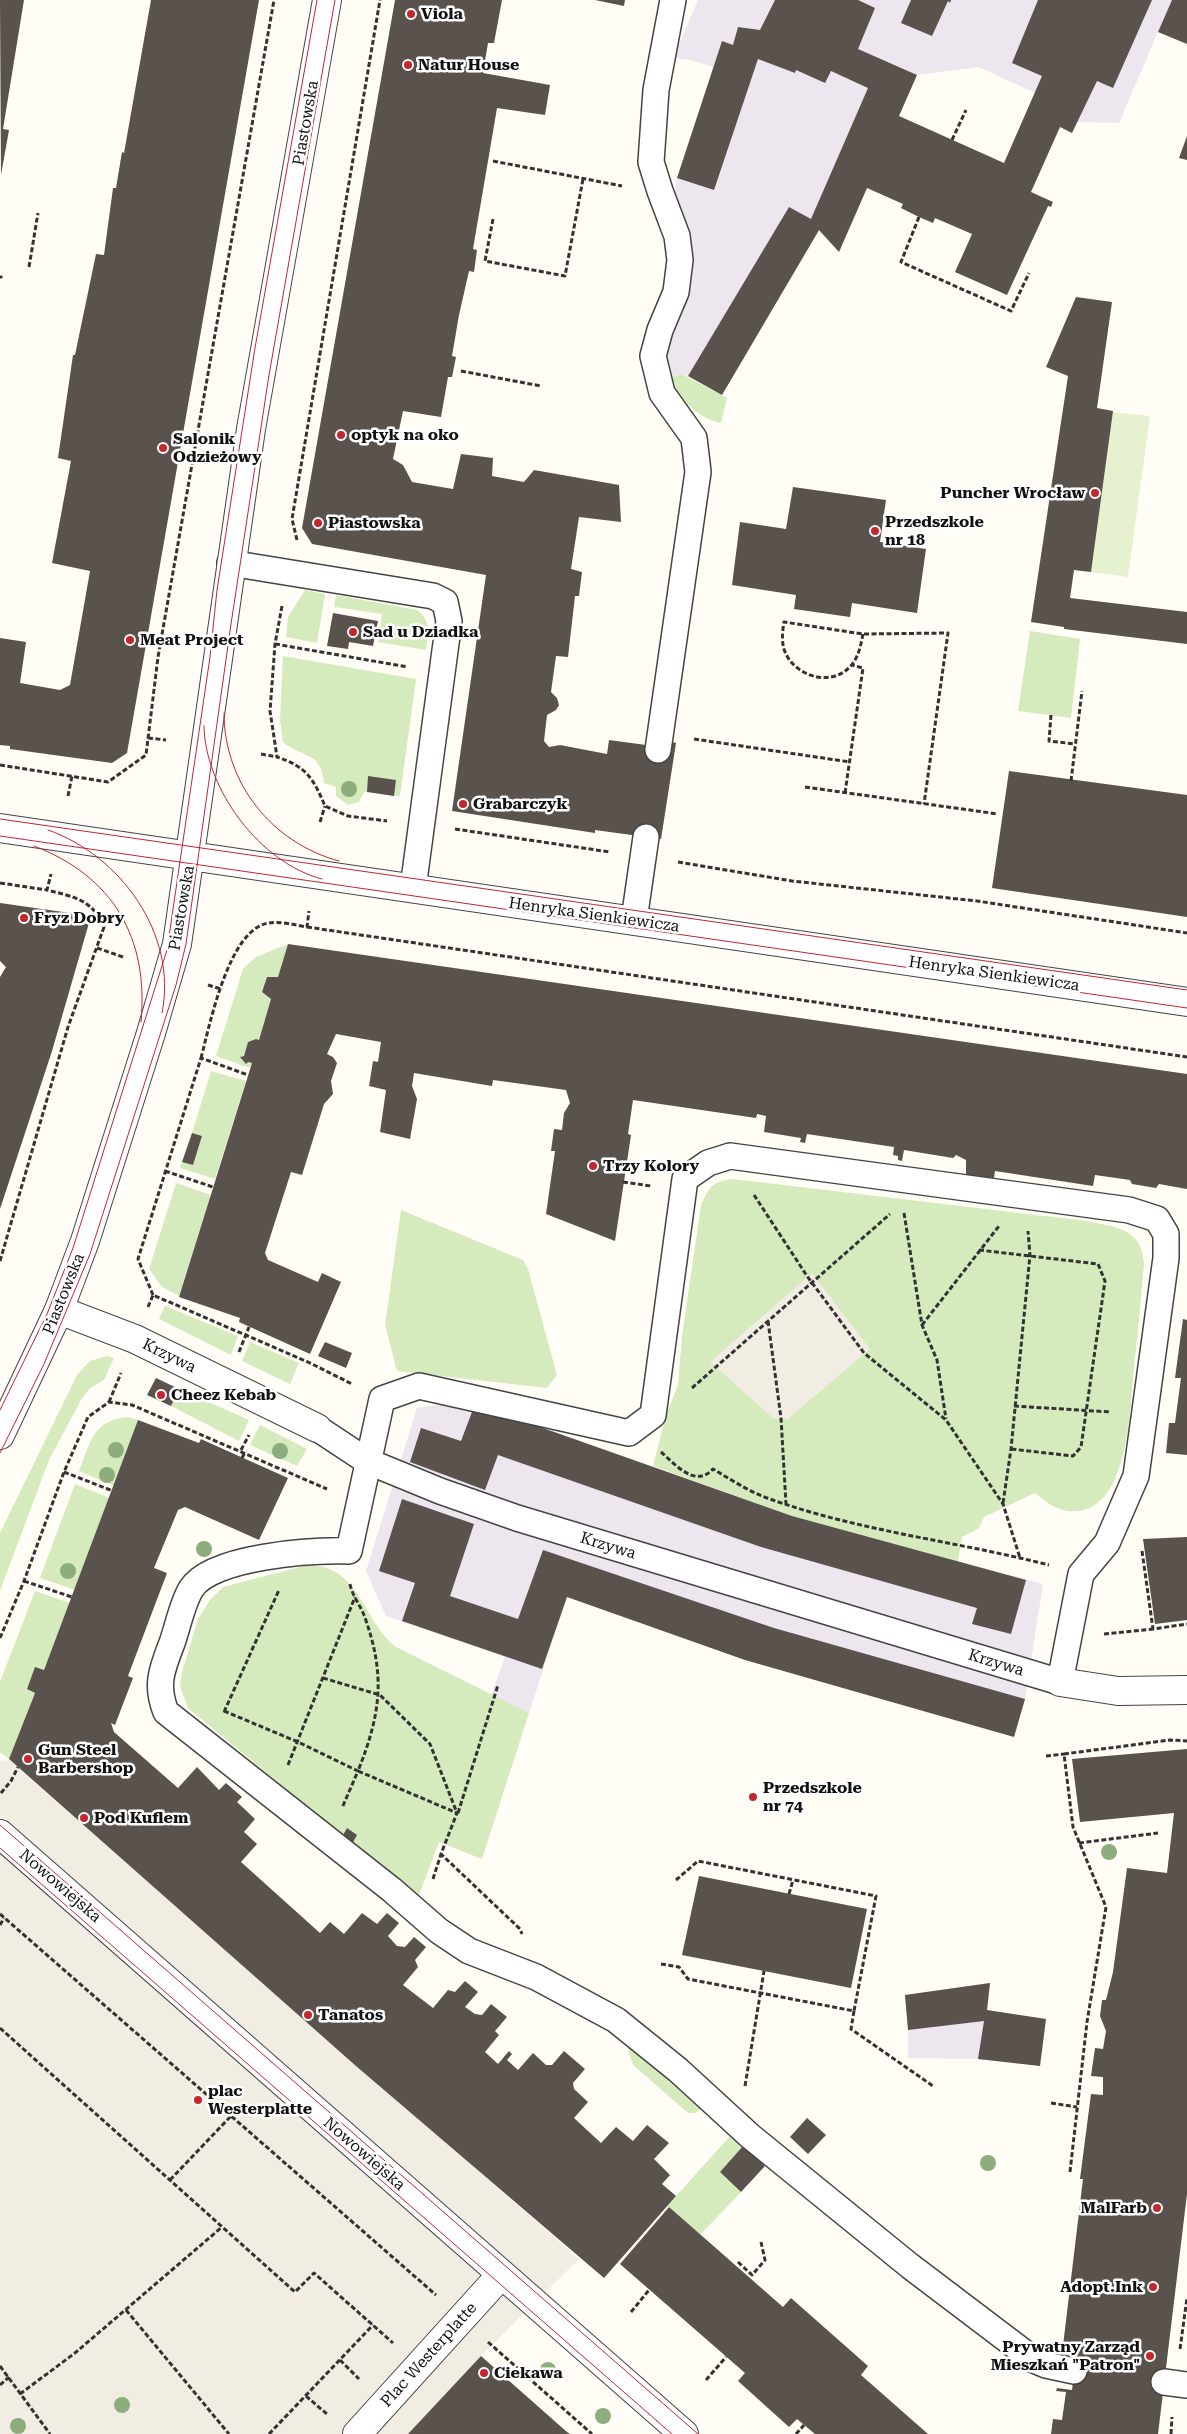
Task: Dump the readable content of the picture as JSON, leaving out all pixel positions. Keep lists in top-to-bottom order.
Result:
{
  "streets": {
    "street": [
      "Piastowska",
      "Henryka Sienkiewicza",
      "Krzywa",
      "Nowowiejska",
      "Plac Westerplatte"
    ]
  },
  "crossings": [
    ["Piastowska", "Henryka Sienkiewicza"],
    ["Piastowska", "Krzywa"],
    ["Nowowiejska", "Plac Westerplatte"]
  ],
  "places": [
    "Viola",
    "Natur House",
    "optyk na oko",
    "Salonik Odzieżowy",
    "Puncher Wrocław",
    "Piastowska",
    "Przedszkole nr 18",
    "Sad u Dziadka",
    "Meat Project",
    "Grabarczyk",
    "Fryz Dobry",
    "Trzy Kolory",
    "Cheez Kebab",
    "Gun Steel Barbershop",
    "Przedszkole nr 74",
    "Pod Kuflem",
    "Tanatos",
    "plac Westerplatte",
    "MalFarb",
    "Adopt.Ink",
    "Prywatny Zarząd Mieszkań \"Patron\"",
    "Ciekawa"
  ]
}
